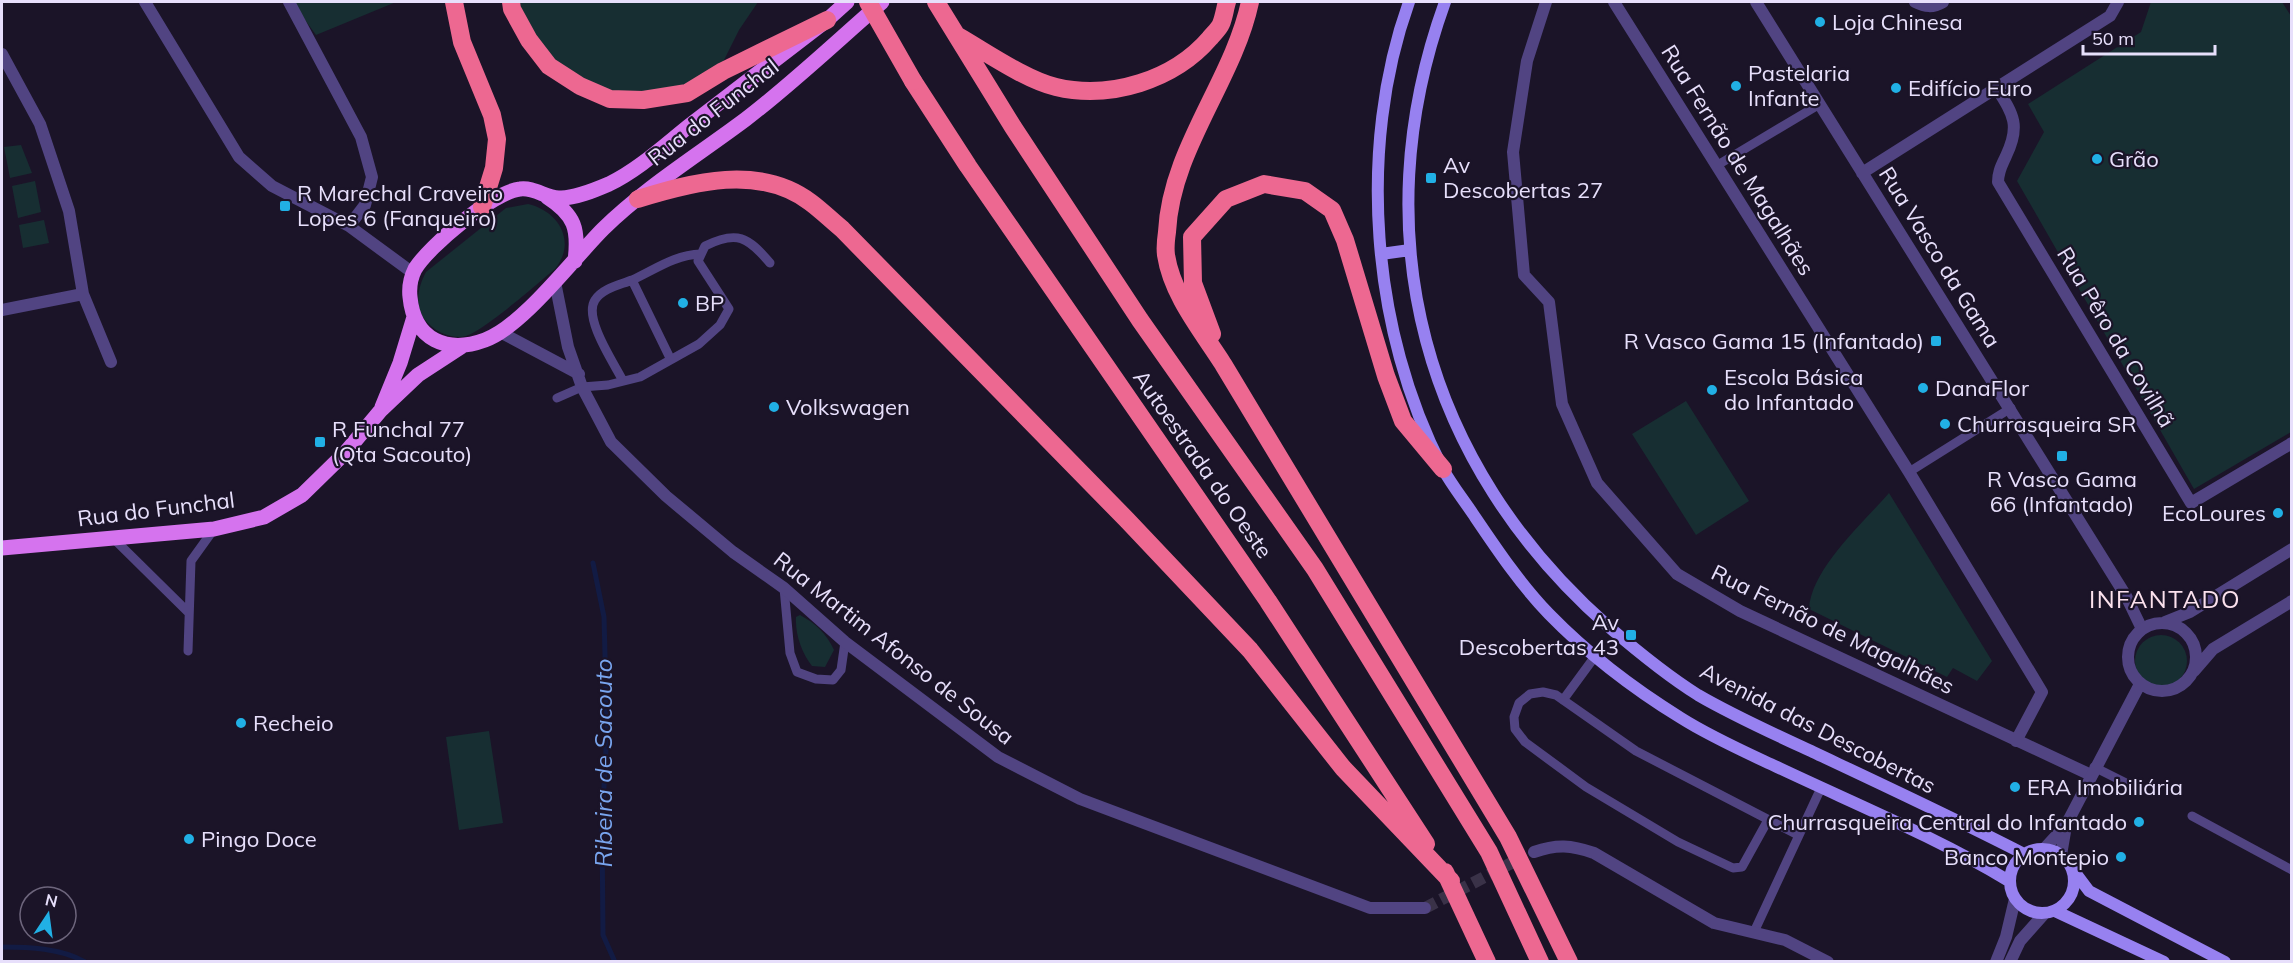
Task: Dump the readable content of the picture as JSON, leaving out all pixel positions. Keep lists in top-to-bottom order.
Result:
{
  "streets": {
    "highway": ["Autoestrada do Oeste"],
    "main road": ["Rua do Funchal", "Avenida das Descobertas"],
    "street": [
      "Rua Fernão de Magalhães",
      "Rua Vasco da Gama",
      "Rua Pêro da Covilhã",
      "Rua Martim Afonso de Sousa"
    ]
  },
  "crossings": [
    ["Rua do Funchal", "Rua Martim Afonso de Sousa"]
  ],
  "districts": ["INFANTADO"],
  "water": ["Ribeira de Sacouto"],
  "places": {
    "other": [
      "Loja Chinesa",
      "Pastelaria Infante",
      "Edifício Euro",
      "Grão",
      "BP",
      "DanaFlor",
      "Escola Básica do Infantado",
      "Volkswagen",
      "Churrasqueira SR",
      "EcoLoures",
      "Recheio",
      "ERA Imobiliária",
      "Churrasqueira Central do Infantado",
      "Pingo Doce",
      "Banco Montepio"
    ],
    "transit": [
      "Av Descobertas 27",
      "R Marechal Craveiro Lopes 6 (Fanqueiro)",
      "R Vasco Gama 15 (Infantado)",
      "R Funchal 77 (Qta Sacouto)",
      "R Vasco Gama 66 (Infantado)",
      "Av Descobertas 43"
    ]
  },
  "scale_bar": "50 m",
  "north": "top"
}
